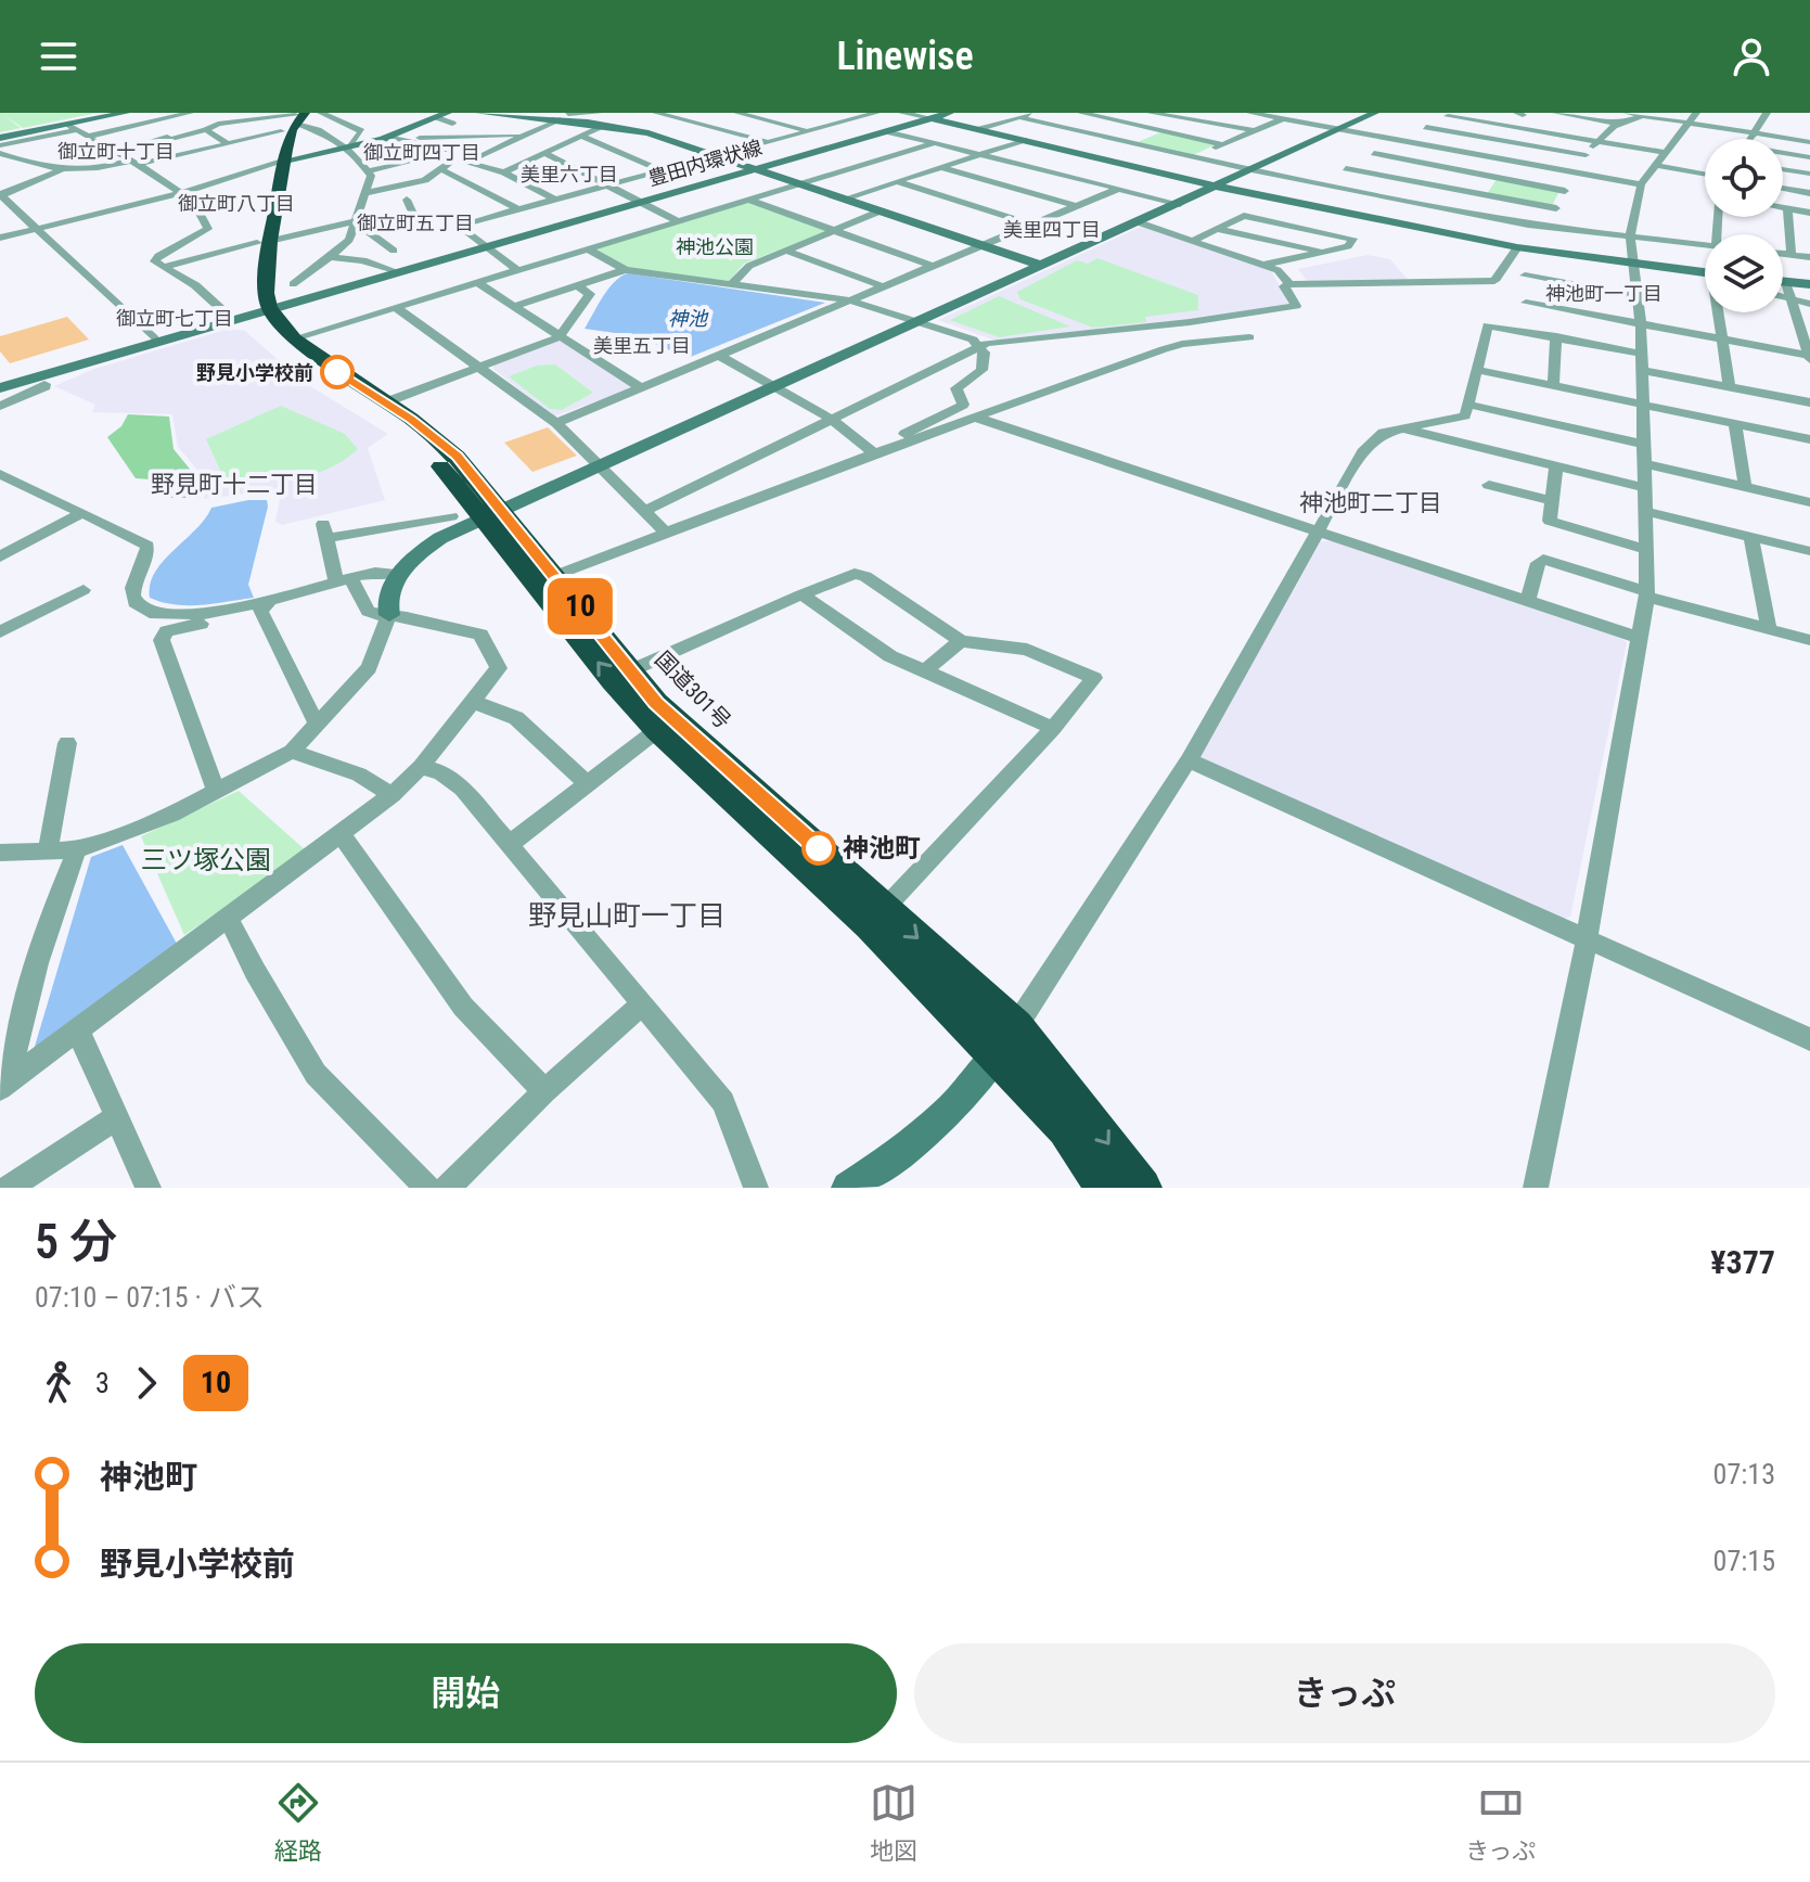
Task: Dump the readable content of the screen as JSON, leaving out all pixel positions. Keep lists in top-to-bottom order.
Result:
{
  "streets": {
    "highway": ["国道301号"],
    "street": ["豊田内環状線"]
  },
  "crossings": [
    ["豊田内環状線", "国道301号"]
  ],
  "districts": [
    "御立町十丁目",
    "御立町四丁目",
    "美里六丁目",
    "御立町八丁目",
    "御立町五丁目",
    "美里四丁目",
    "神池町一丁目",
    "御立町七丁目",
    "美里五丁目",
    "野見町十二丁目",
    "神池町二丁目",
    "野見山町一丁目"
  ],
  "water": ["神池"],
  "parks": ["神池公園", "三ツ塚公園"],
  "places": ["野見小学校前", "神池町"],
  "lines": ["bus line 10"],
  "page": {
    "header": "Linewise",
    "on_map": "10",
    "heading": ["5 分", "07:10 – 07:15 · バス", "¥377"],
    "legs": ["3", "10"],
    "list": [
      {
        "name": "神池町",
        "value": "07:13"
      },
      {
        "name": "野見小学校前",
        "value": "07:15"
      }
    ],
    "buttons": ["開始", "きっぷ"],
    "tabs": ["経路", "地図", "きっぷ"]
  }
}
